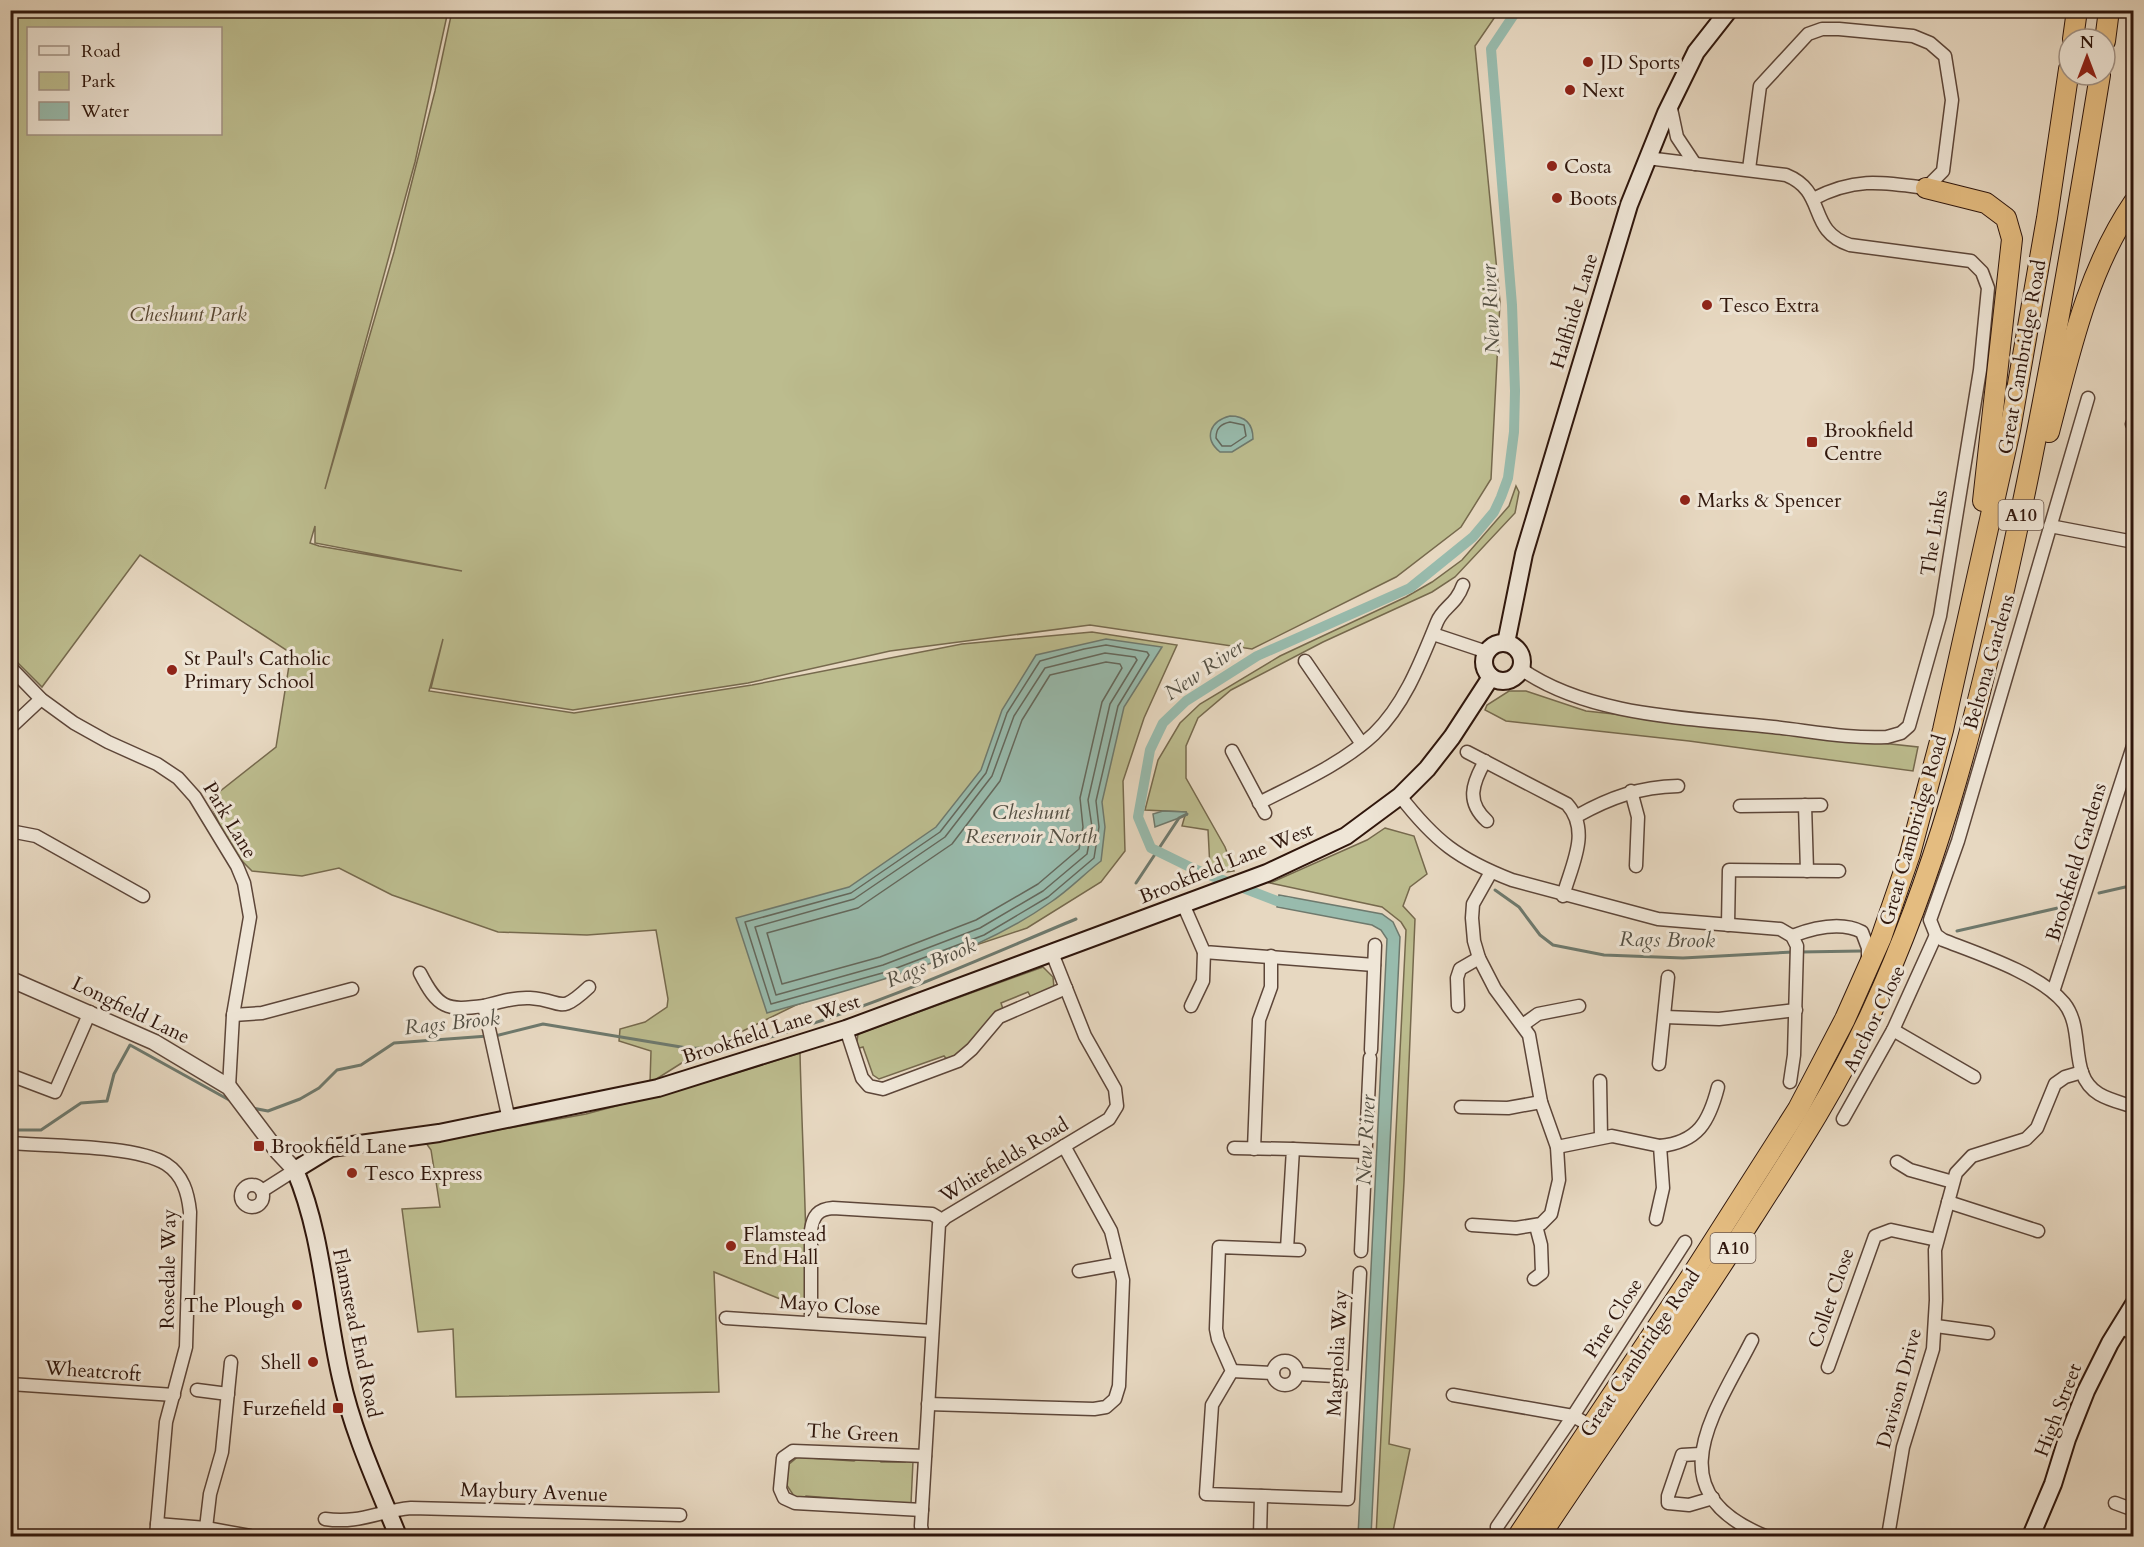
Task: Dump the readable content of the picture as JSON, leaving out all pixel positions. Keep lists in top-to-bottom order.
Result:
{
  "streets": {
    "highway": ["Great Cambridge Road", "A10"],
    "main road": [
      "Halfhide Lane",
      "Brookfield Lane West",
      "Flamstead End Road",
      "High Street"
    ],
    "street": [
      "The Links",
      "Beltona Gardens",
      "Park Lane",
      "Brookfield Gardens",
      "Longfield Lane",
      "Anchor Close",
      "Whitefields Road",
      "Rosedale Way",
      "Collet Close",
      "Mayo Close",
      "Pine Close",
      "Magnolia Way",
      "Wheatcroft",
      "Davison Drive",
      "The Green",
      "Maybury Avenue"
    ]
  },
  "crossings": [
    ["Halfhide Lane", "The Links"],
    ["Halfhide Lane", "Brookfield Lane West"],
    ["The Links", "Brookfield Lane West"],
    ["Beltona Gardens", "Anchor Close"],
    ["Park Lane", "Longfield Lane"],
    ["Brookfield Lane West", "Whitefields Road"],
    ["Brookfield Lane West", "Flamstead End Road"],
    ["Whitefields Road", "Mayo Close"],
    ["Whitefields Road", "The Green"],
    ["Rosedale Way", "Wheatcroft"],
    ["Collet Close", "Davison Drive"],
    ["Flamstead End Road", "Maybury Avenue"]
  ],
  "water": ["New River", "Cheshunt Reservoir North", "Rags Brook"],
  "parks": ["Cheshunt Park"],
  "places": {
    "other": [
      "JD Sports",
      "Next",
      "Costa",
      "Boots",
      "Tesco Extra",
      "Marks & Spencer",
      "St Paul's Catholic Primary School",
      "Tesco Express",
      "Flamstead End Hall",
      "The Plough",
      "Shell"
    ],
    "transit": ["Brookfield Centre", "Brookfield Lane", "Furzefield"]
  },
  "legend": ["Road", "Park", "Water"],
  "north": "top"
}
